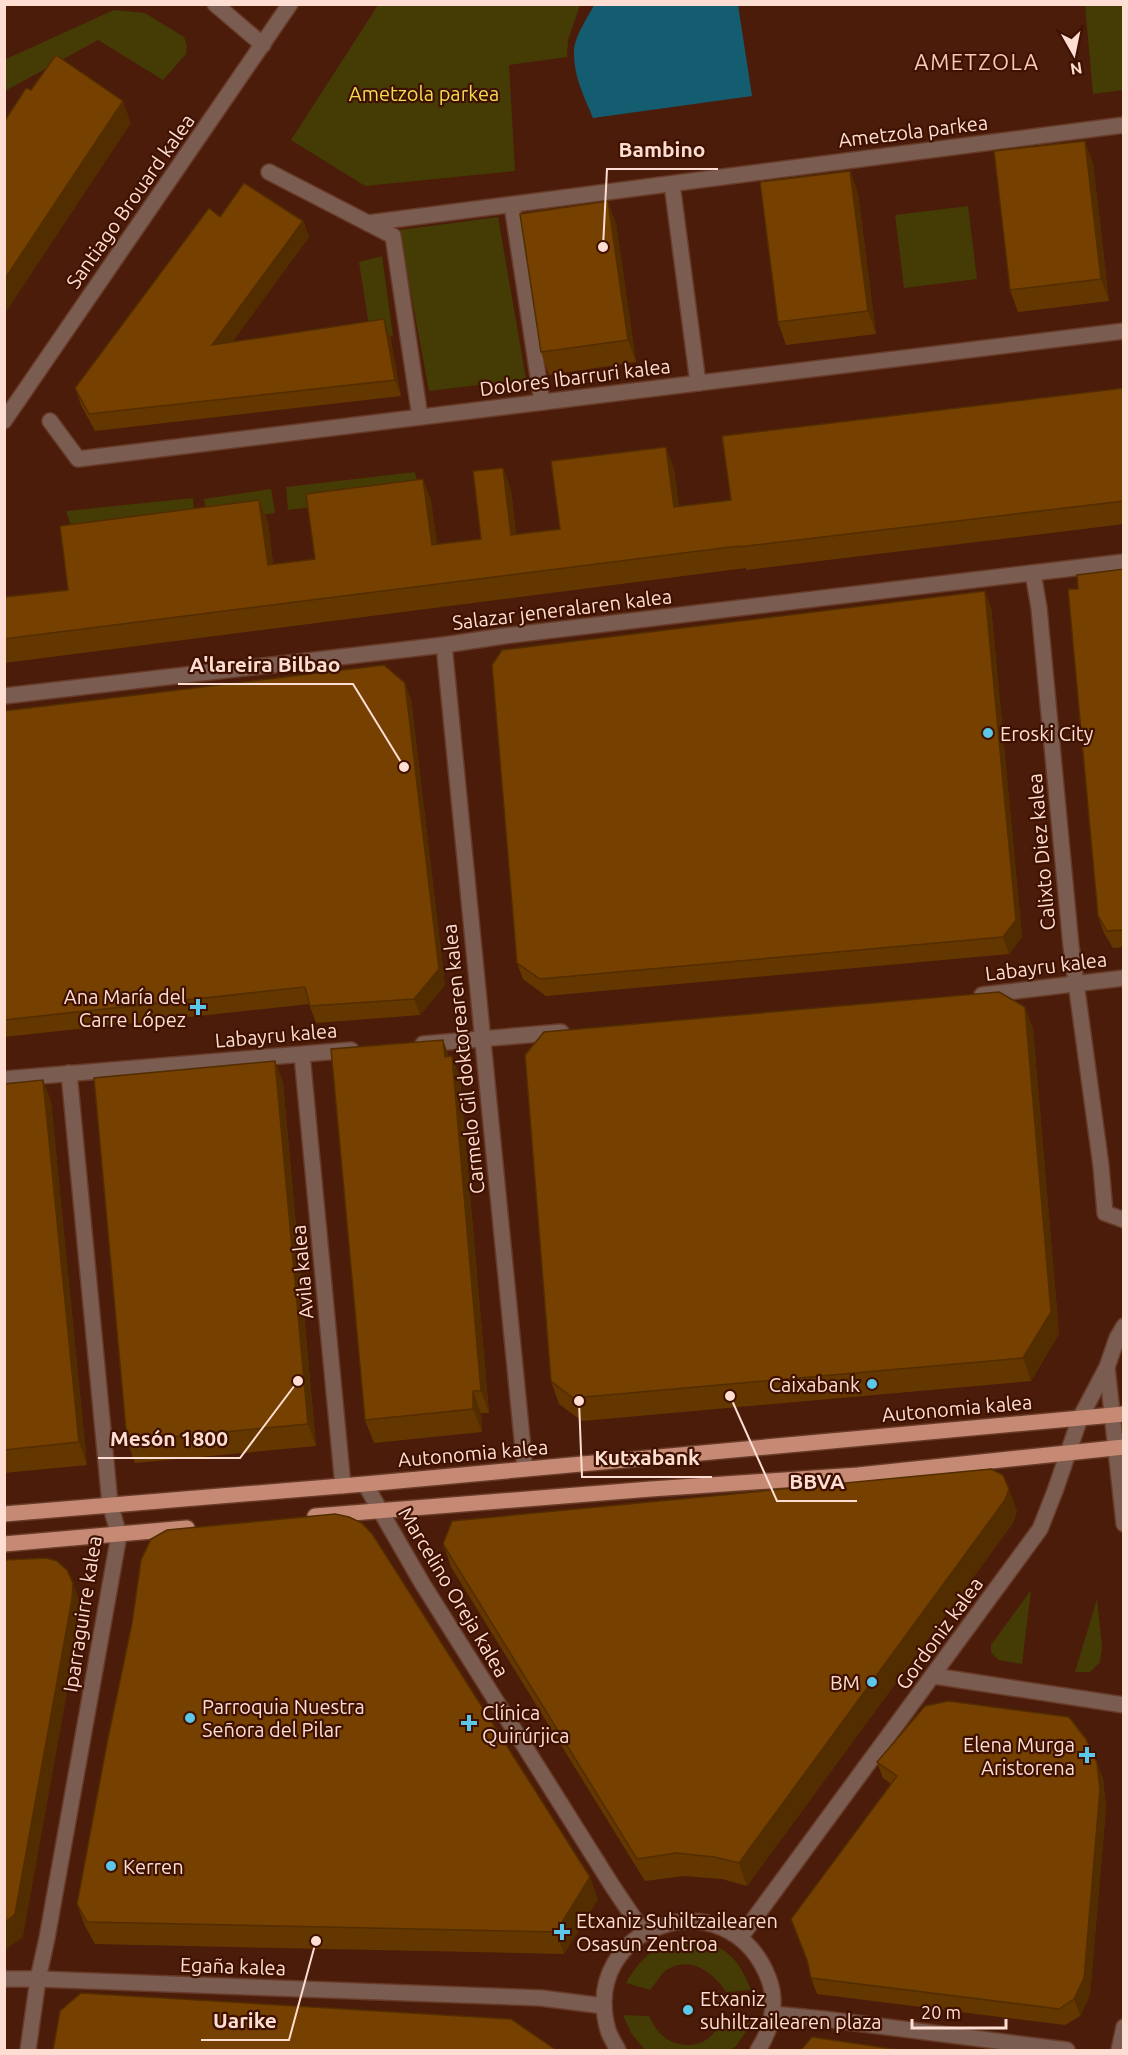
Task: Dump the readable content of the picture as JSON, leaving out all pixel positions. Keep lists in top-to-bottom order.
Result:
{
  "streets": {
    "main road": ["Autonomia kalea"],
    "street": [
      "Ametzola parkea",
      "Santiago Brouard kalea",
      "Dolores Ibarruri kalea",
      "Salazar jeneralaren kalea",
      "Calixto Diez kalea",
      "Labayru kalea",
      "Carmelo Gil doktorearen kalea",
      "Avila kalea",
      "Marcelino Oreja kalea",
      "Iparraguirre kalea",
      "Gordoniz kalea",
      "Egaña kalea"
    ]
  },
  "crossings": [
    ["Salazar jeneralaren kalea", "Calixto Diez kalea"],
    ["Salazar jeneralaren kalea", "Carmelo Gil doktorearen kalea"],
    ["Calixto Diez kalea", "Labayru kalea"],
    ["Labayru kalea", "Avila kalea"],
    ["Labayru kalea", "Iparraguirre kalea"],
    ["Carmelo Gil doktorearen kalea", "Autonomia kalea"],
    ["Avila kalea", "Autonomia kalea"],
    ["Autonomia kalea", "Marcelino Oreja kalea"],
    ["Autonomia kalea", "Iparraguirre kalea"],
    ["Autonomia kalea", "Gordoniz kalea"],
    ["Iparraguirre kalea", "Egaña kalea"]
  ],
  "districts": ["AMETZOLA"],
  "parks": ["Ametzola parkea"],
  "places": {
    "other": [
      "Bambino",
      "Eroski City",
      "A'lareira Bilbao",
      "Mesón 1800",
      "Caixabank",
      "BBVA",
      "Kutxabank",
      "BM",
      "Parroquia Nuestra Señora del Pilar",
      "Kerren",
      "Uarike",
      "Etxaniz suhiltzailearen plaza"
    ],
    "health": [
      "Ana María del Carre López",
      "Clínica Quirúrjica",
      "Elena Murga Aristorena",
      "Etxaniz Suhiltzailearen Osasun Zentroa"
    ]
  },
  "scale_bar": "20 m",
  "north": "bottom"
}
